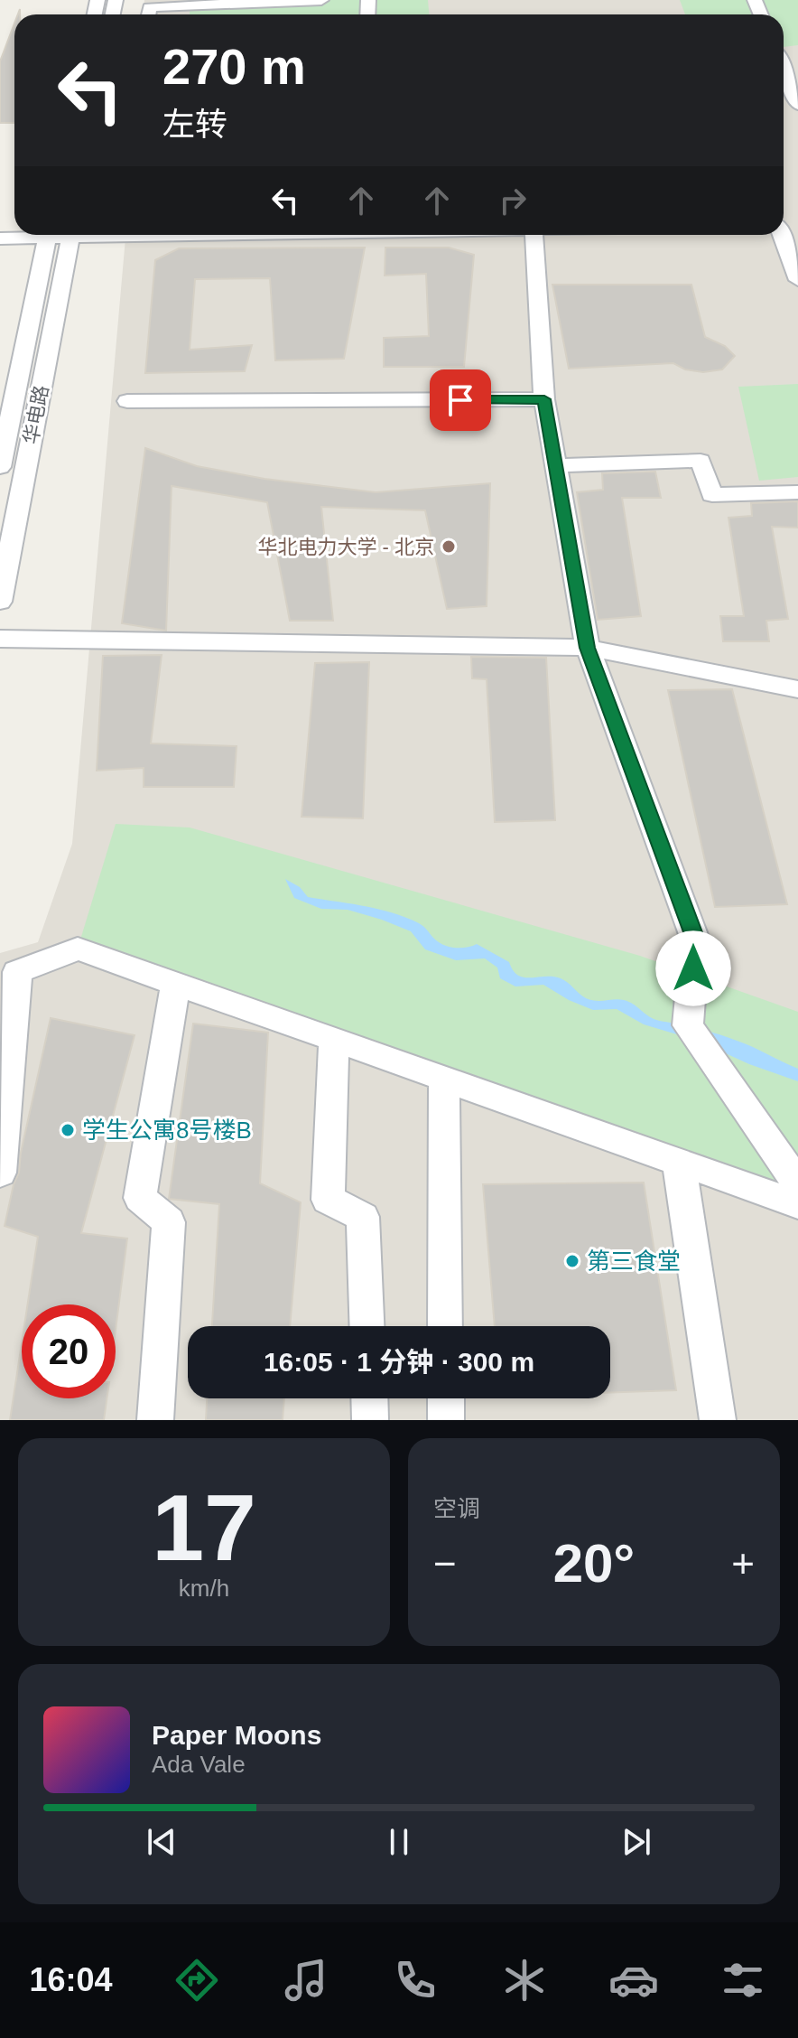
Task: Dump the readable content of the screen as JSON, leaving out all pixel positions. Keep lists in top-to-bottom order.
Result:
{
  "streets": {
    "street": ["华电路"]
  },
  "places": ["华北电力大学 - 北京", "学生公寓8号楼B", "第三食堂"],
  "page": {
    "turn": ["270 m", "左转"],
    "limit": "20",
    "trip": "16:05 · 1 分钟 · 300 m",
    "tile": [
      ["17", "km/h"],
      "空调"
    ],
    "heat": ["−", "20°", "+"],
    "song": ["Paper Moons", "Ada Vale"],
    "tabs": "16:04"
  }
}
